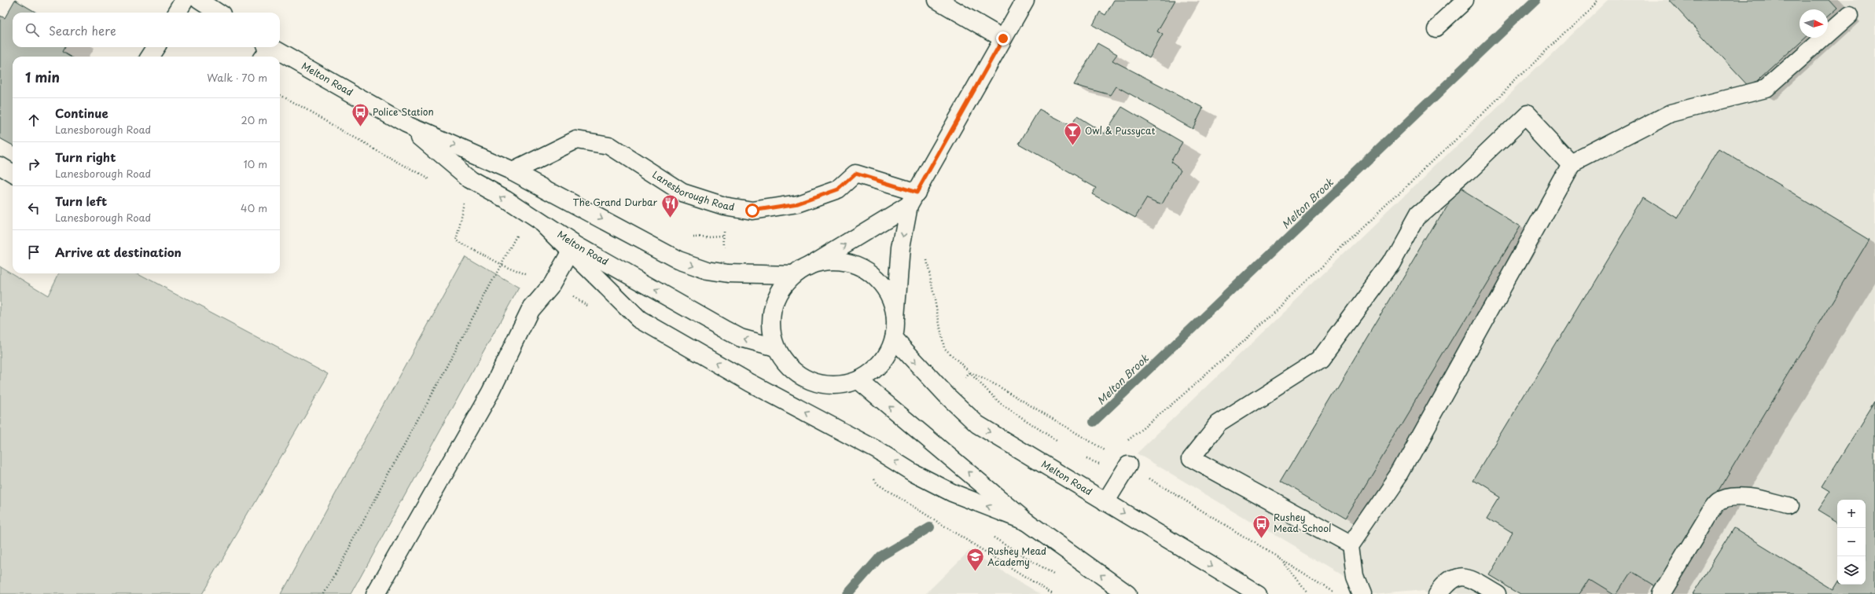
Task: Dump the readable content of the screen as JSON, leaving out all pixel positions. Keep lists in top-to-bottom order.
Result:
{
  "streets": {
    "main road": ["Melton Road", "Lanesborough Road"]
  },
  "crossings": [
    ["Melton Road", "Lanesborough Road"]
  ],
  "water": ["Melton Brook"],
  "places": {
    "bus stop": ["Police Station", "Rushey Mead School"],
    "bar": ["Owl & Pussycat"],
    "restaurant": ["The Grand Durbar"],
    "school or university": ["Rushey Mead Academy"]
  },
  "north": "right",
  "page": {
    "search": "Search here",
    "heading": ["1 min", "Walk · 70 m"],
    "list": [
      ["Continue", "Lanesborough Road", "20 m"],
      ["Turn right", "Lanesborough Road", "10 m"],
      ["Turn left", "Lanesborough Road", "40 m"],
      "Arrive at destination"
    ],
    "map_buttons": ["+", "−"]
  }
}
